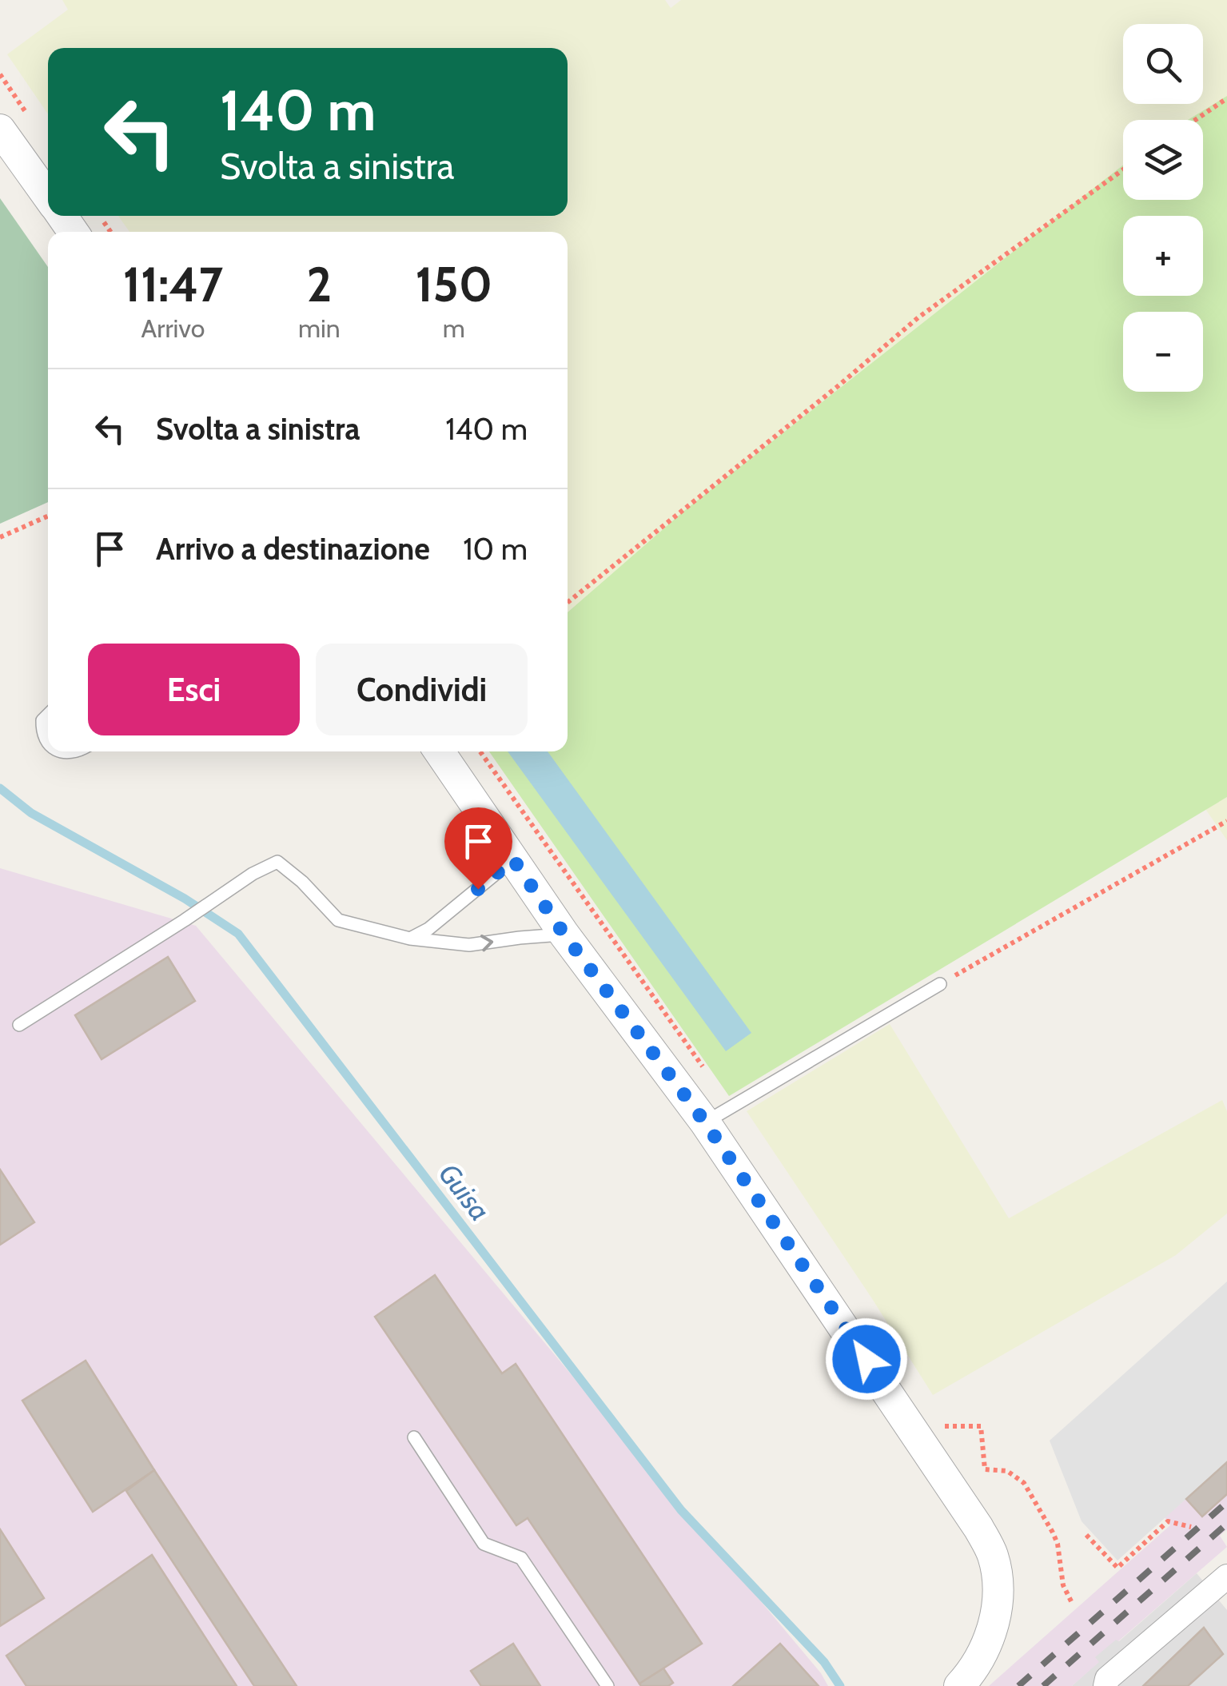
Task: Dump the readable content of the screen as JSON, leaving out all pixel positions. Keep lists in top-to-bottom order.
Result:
{
  "water": ["Guisa"],
  "page": {
    "map_buttons": ["+", "−"],
    "turn": ["140 m", "Svolta a sinistra"],
    "eta": [
      "11:47",
      "Arrivo",
      "2",
      "min",
      "150",
      "m"
    ],
    "list": [
      {
        "name": "Svolta a sinistra",
        "value": "140 m"
      },
      {
        "name": "Arrivo a destinazione",
        "value": "10 m"
      }
    ],
    "buttons": ["Esci", "Condividi"]
  }
}
